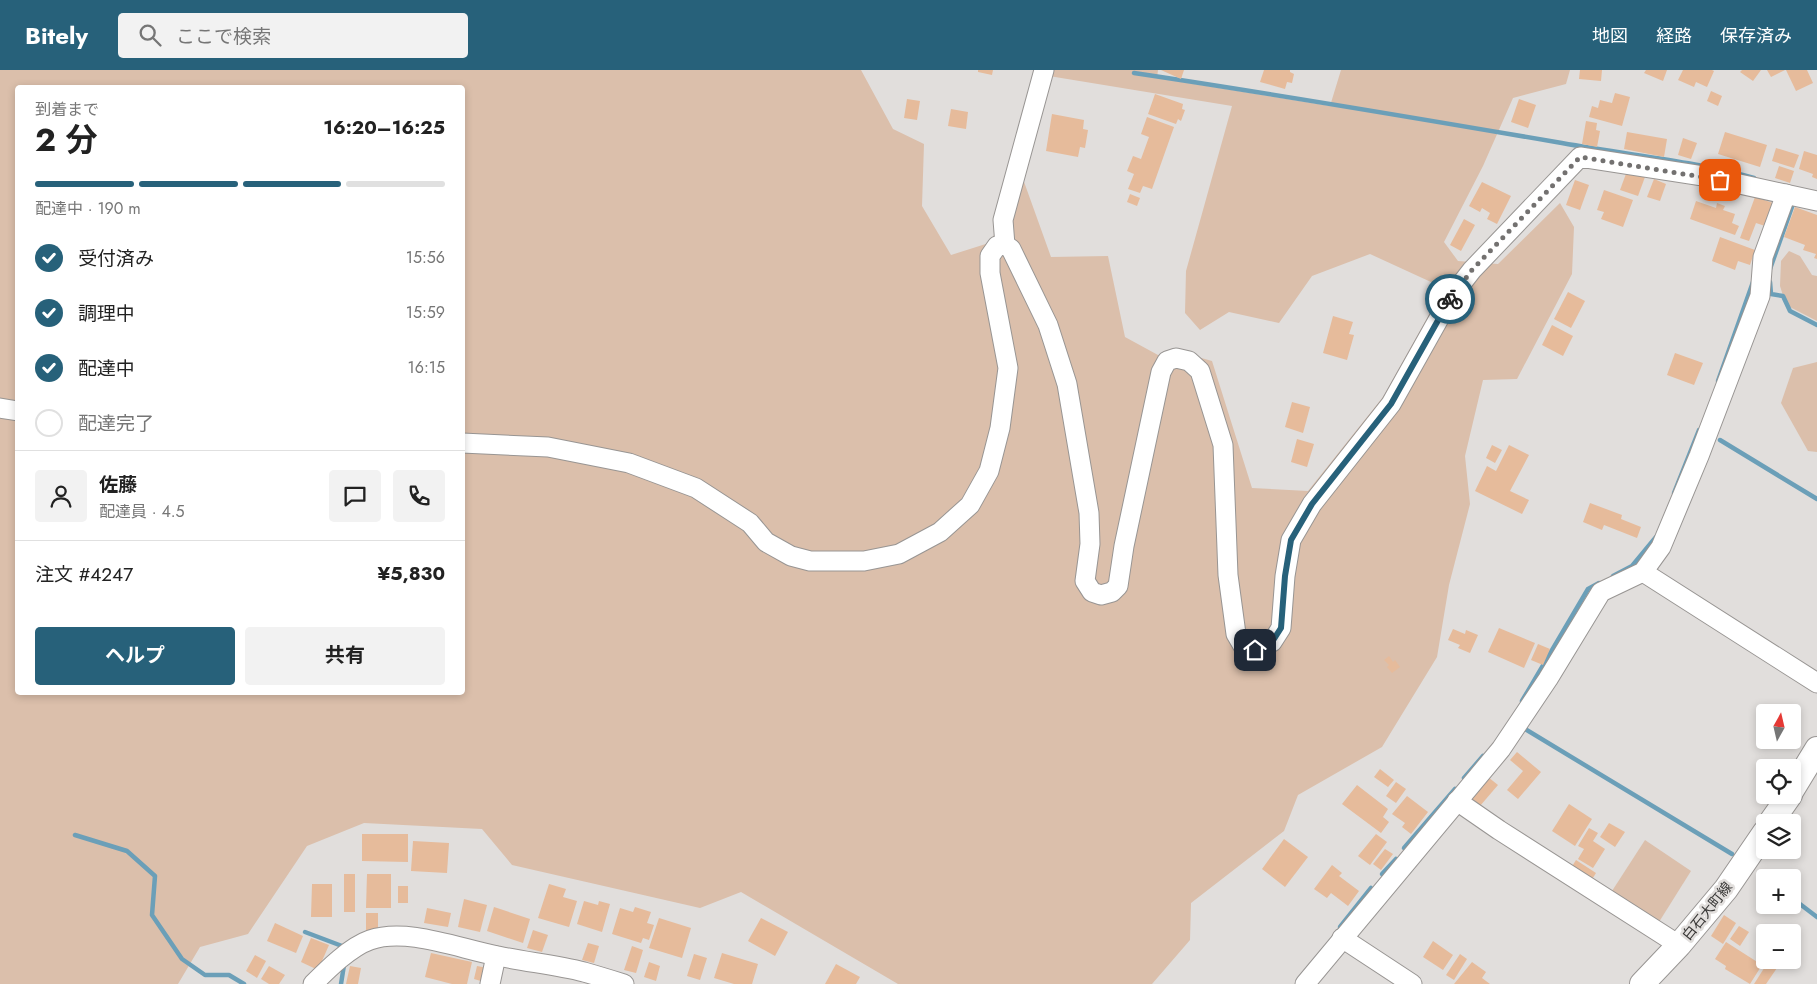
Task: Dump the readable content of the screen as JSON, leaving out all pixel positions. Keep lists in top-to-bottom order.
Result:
{
  "streets": {
    "main road": ["白石大町線"]
  },
  "north": "top",
  "page": {
    "header": "Bitely",
    "search": "ここで検索",
    "nav": ["地図", "経路", "保存済み"],
    "heading": ["2 分", "到着まで", "16:20–16:25"],
    "panel": [
      "佐藤",
      "配達員 · 4.5",
      "注文 #4247",
      "¥5,830"
    ],
    "bar": "配達中 · 190 m",
    "list": [
      ["受付済み", "15:56"],
      ["調理中", "15:59"],
      ["配達中", "16:15"],
      "配達完了"
    ],
    "buttons": ["ヘルプ", "共有"],
    "map_buttons": ["+", "−"]
  }
}
